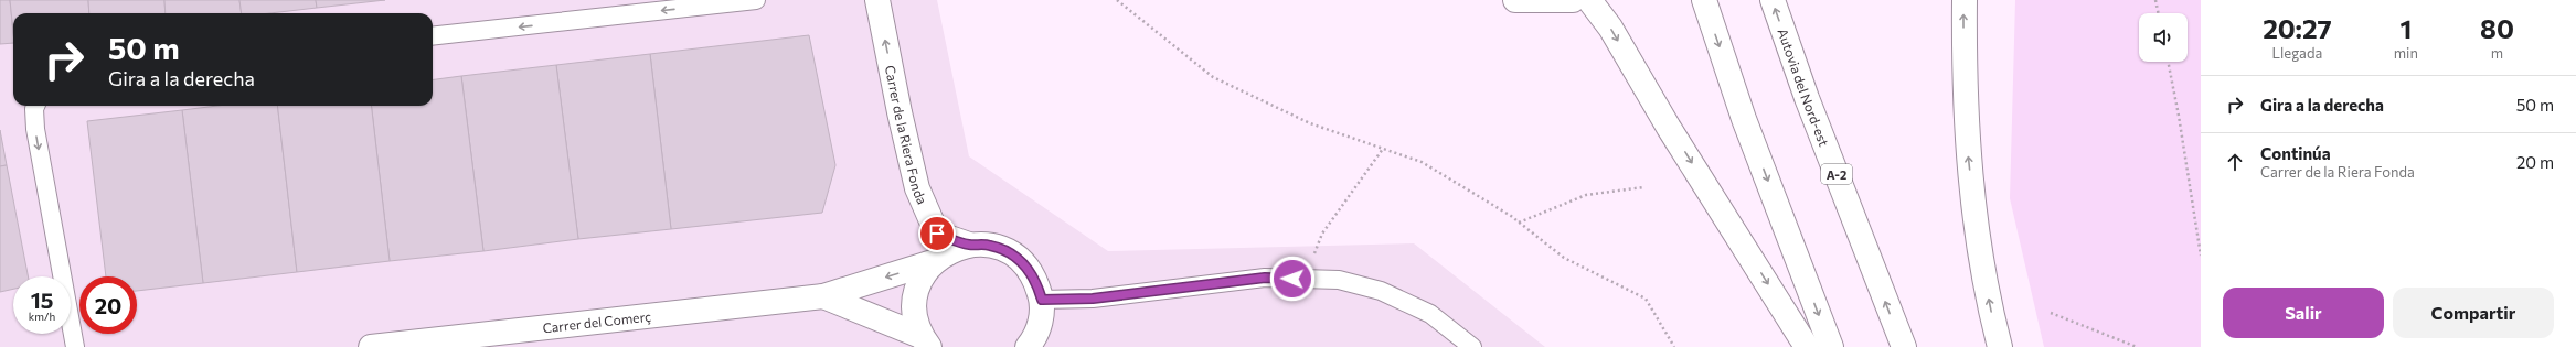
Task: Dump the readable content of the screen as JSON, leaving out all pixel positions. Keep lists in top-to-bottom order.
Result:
{
  "streets": {
    "main road": [
      "Autovia del Nord-est",
      "Carrer de la Riera Fonda",
      "A-2",
      "Carrer del Comerç"
    ]
  },
  "one_way": ["Carrer de la Riera Fonda"],
  "page": {
    "eta": [
      "20:27",
      "Llegada",
      "1",
      "min",
      "80",
      "m"
    ],
    "turn": ["50 m", "Gira a la derecha"],
    "list": [
      {
        "name": "Gira a la derecha",
        "value": "50 m"
      },
      {
        "name": "Continúa",
        "note": "Carrer de la Riera Fonda",
        "value": "20 m"
      }
    ],
    "speed": "15 km/h",
    "limit": "20",
    "buttons": ["Salir", "Compartir"]
  }
}
